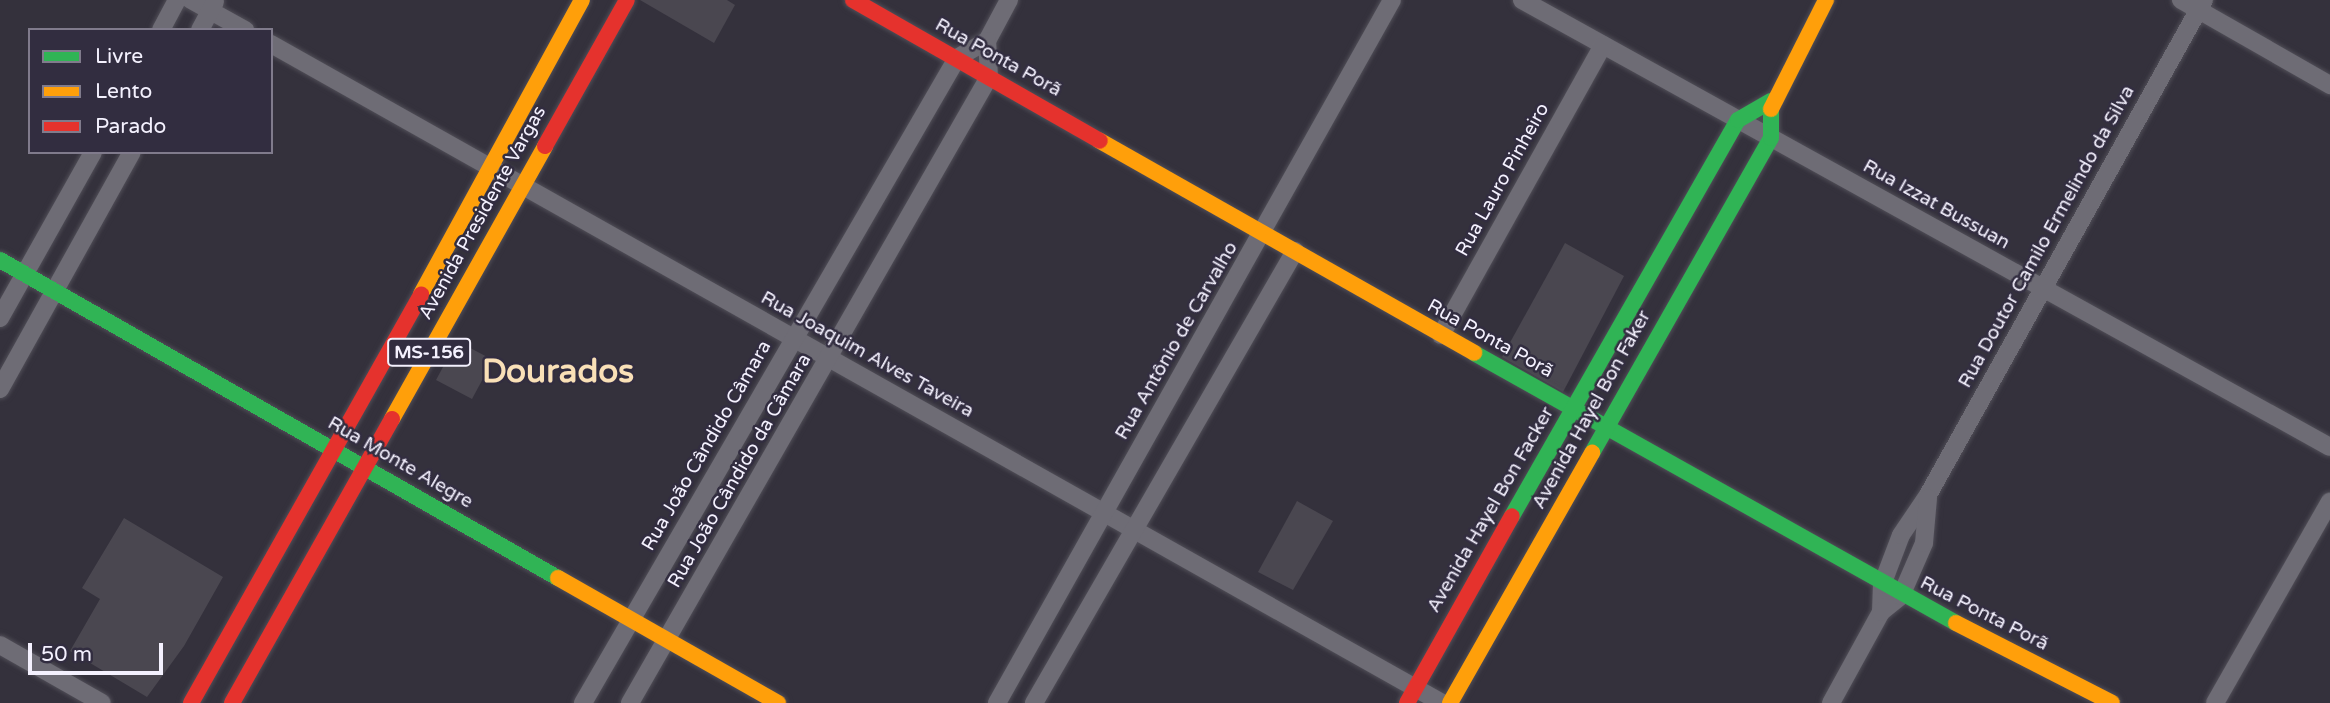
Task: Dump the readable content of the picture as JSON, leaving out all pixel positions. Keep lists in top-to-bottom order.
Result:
{
  "streets": {
    "street": [
      "Rua Ponta Porã",
      "Rua Lauro Pinheiro",
      "Rua Izzat Bussuan",
      "Avenida Presidente Vargas",
      "Rua Doutor Camilo Ermelindo da Silva",
      "Rua Antônio de Carvalho",
      "MS-156",
      "Rua Joaquim Alves Taveira",
      "Avenida Hayel Bon Faker",
      "Rua João Cândido Câmara",
      "Rua Monte Alegre",
      "Rua João Cândido da Câmara",
      "Avenida Hayel Bon Facker"
    ]
  },
  "crossings": [
    ["Rua Ponta Porã", "Rua Lauro Pinheiro"],
    ["Rua Ponta Porã", "Rua Doutor Camilo Ermelindo da Silva"],
    ["Rua Ponta Porã", "Rua Antônio de Carvalho"],
    ["Rua Ponta Porã", "Avenida Hayel Bon Faker"],
    ["Rua Ponta Porã", "Rua João Cândido Câmara"],
    ["Rua Ponta Porã", "Rua João Cândido da Câmara"],
    ["Rua Ponta Porã", "Avenida Hayel Bon Facker"],
    ["Rua Lauro Pinheiro", "Rua Izzat Bussuan"],
    ["Rua Izzat Bussuan", "Rua Doutor Camilo Ermelindo da Silva"],
    ["Rua Izzat Bussuan", "Avenida Hayel Bon Faker"],
    ["Rua Izzat Bussuan", "Avenida Hayel Bon Facker"],
    ["Avenida Presidente Vargas", "Rua Joaquim Alves Taveira"],
    ["Avenida Presidente Vargas", "Rua Monte Alegre"],
    ["Rua Antônio de Carvalho", "Rua Joaquim Alves Taveira"],
    ["Rua Joaquim Alves Taveira", "Rua João Cândido Câmara"],
    ["Rua Joaquim Alves Taveira", "Rua João Cândido da Câmara"],
    ["Rua Joaquim Alves Taveira", "Avenida Hayel Bon Facker"],
    ["Rua João Cândido Câmara", "Rua Monte Alegre"],
    ["Rua Monte Alegre", "Rua João Cândido da Câmara"]
  ],
  "districts": ["Dourados"],
  "legend": ["Livre", "Lento", "Parado"],
  "scale_bar": "50 m"
}
